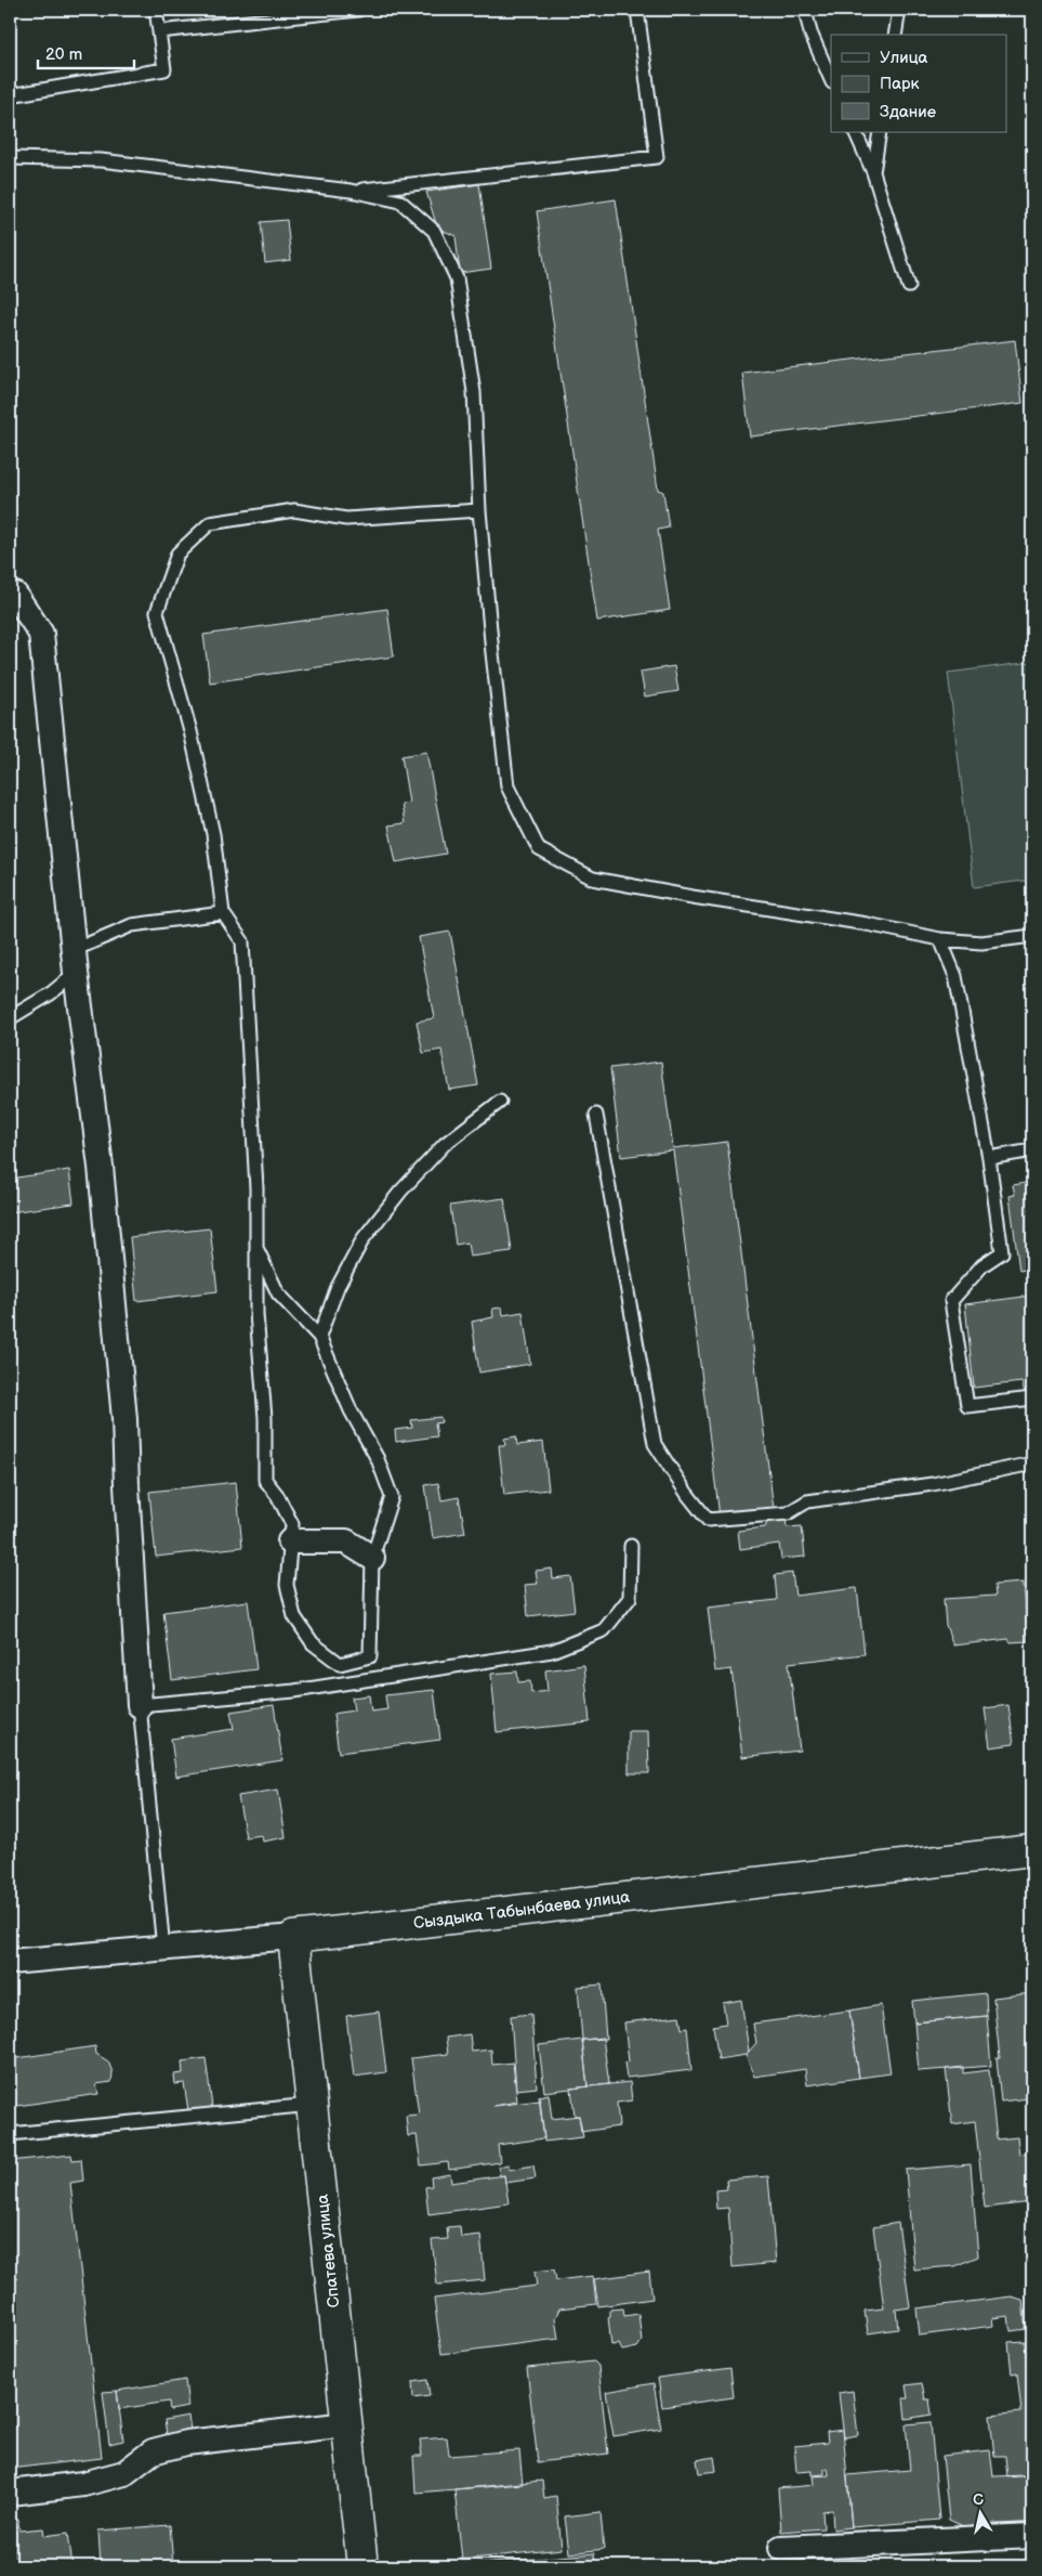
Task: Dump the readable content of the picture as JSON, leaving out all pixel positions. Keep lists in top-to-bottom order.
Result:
{
  "streets": {
    "street": ["Сыздыка Табынбаева улица", "Спатева улица"]
  },
  "crossings": [
    ["Сыздыка Табынбаева улица", "Спатева улица"]
  ],
  "legend": ["Улица", "Парк", "Здание"],
  "scale_bar": "20 m",
  "north": "top"
}
